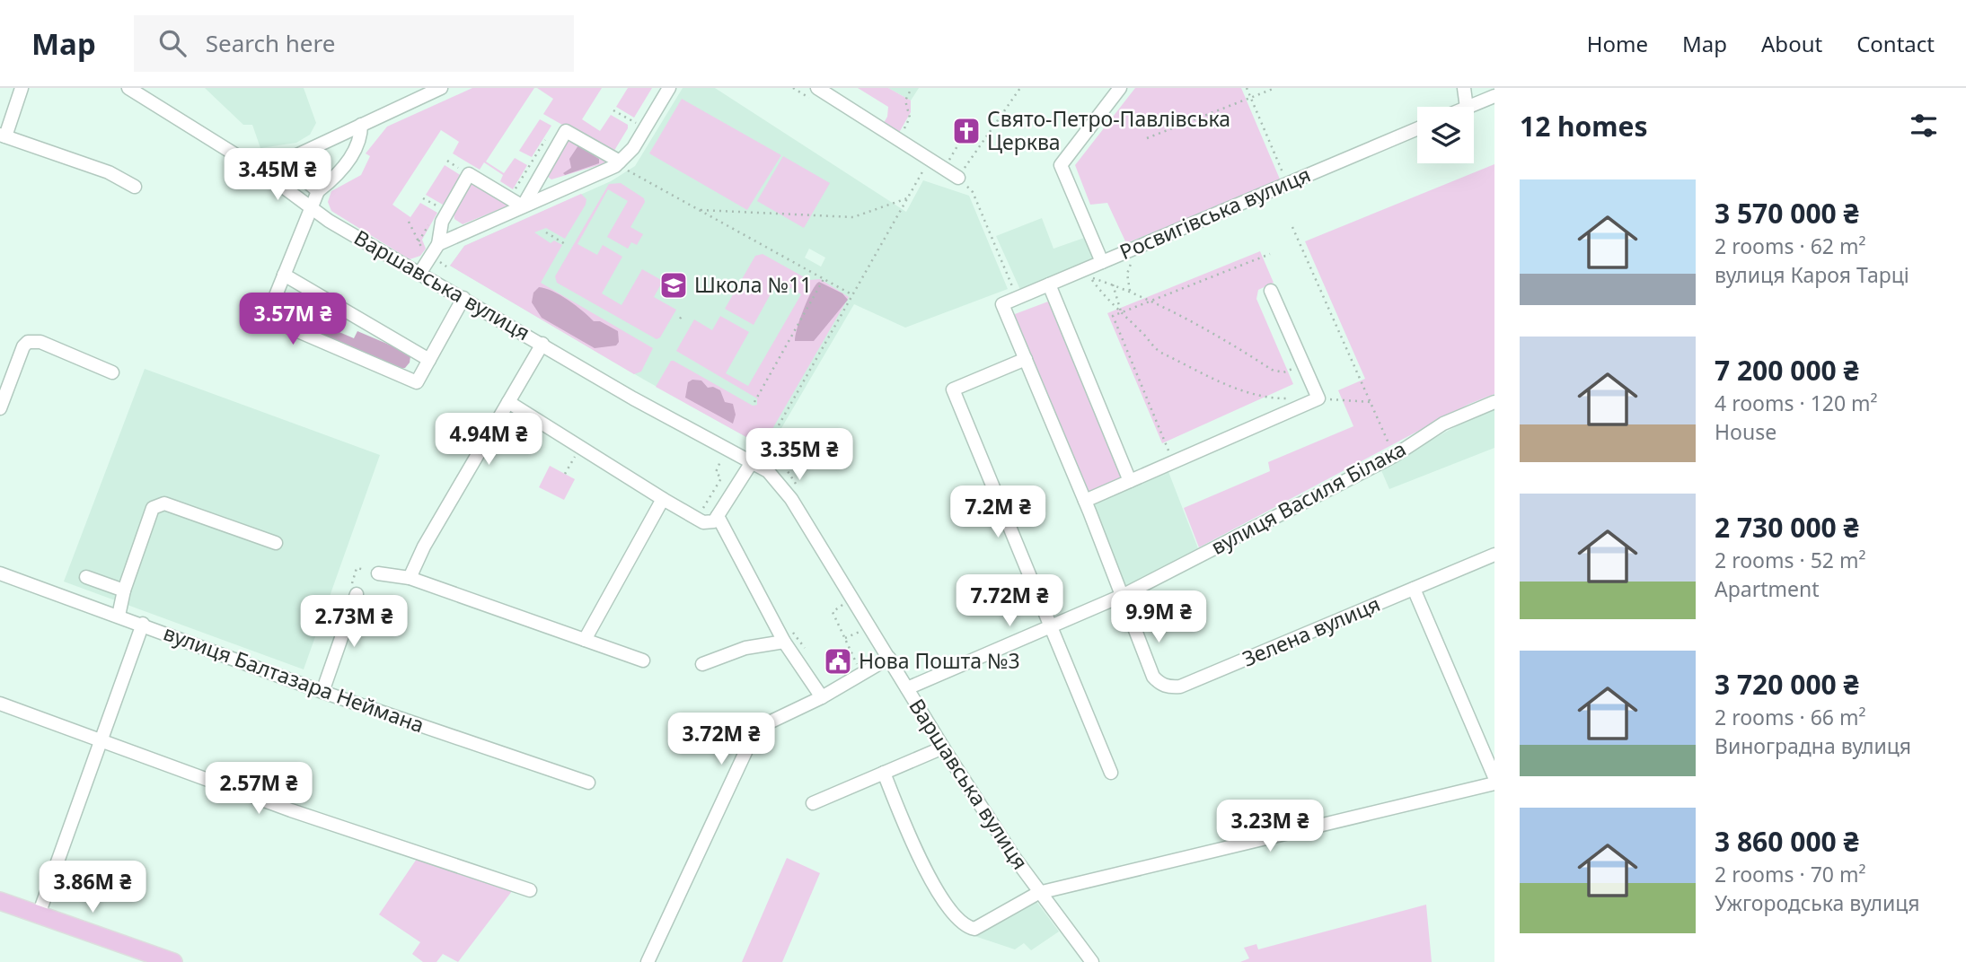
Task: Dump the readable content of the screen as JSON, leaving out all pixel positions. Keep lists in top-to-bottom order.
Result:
{
  "streets": {
    "street": [
      "Росвигівська вулиця",
      "Варшавська вулиця",
      "вулиця Василя Білака",
      "Зелена вулиця",
      "вулиця Балтазара Неймана"
    ]
  },
  "crossings": [
    ["Росвигівська вулиця", "Зелена вулиця"],
    ["Варшавська вулиця", "вулиця Василя Білака"],
    ["вулиця Василя Білака", "Зелена вулиця"]
  ],
  "places": {
    "church": ["Свято-Петро-Павлівська Церква"],
    "school or university": ["Школа №11"],
    "public building": ["Нова Пошта №3"]
  },
  "page": {
    "header": "Map",
    "search": "Search here",
    "nav": [
      "Home",
      "Map",
      "About",
      "Contact"
    ],
    "heading": "12 homes",
    "price": [
      "3.45M ₴",
      "3.57M ₴",
      "4.94M ₴",
      "3.35M ₴",
      "7.2M ₴",
      "7.72M ₴",
      "9.9M ₴",
      "2.73M ₴",
      "3.72M ₴",
      "2.57M ₴",
      "3.23M ₴",
      "3.86M ₴"
    ],
    "list": [
      {
        "name": "3 570 000 ₴",
        "note": "2 rooms · 62 m² · вулиця Кароя Тарці"
      },
      {
        "name": "7 200 000 ₴",
        "note": "4 rooms · 120 m² · House"
      },
      {
        "name": "2 730 000 ₴",
        "note": "2 rooms · 52 m² · Apartment"
      },
      {
        "name": "3 720 000 ₴",
        "note": "2 rooms · 66 m² · Виноградна вулиця"
      },
      {
        "name": "3 860 000 ₴",
        "note": "2 rooms · 70 m² · Ужгородська вулиця"
      }
    ]
  }
}
